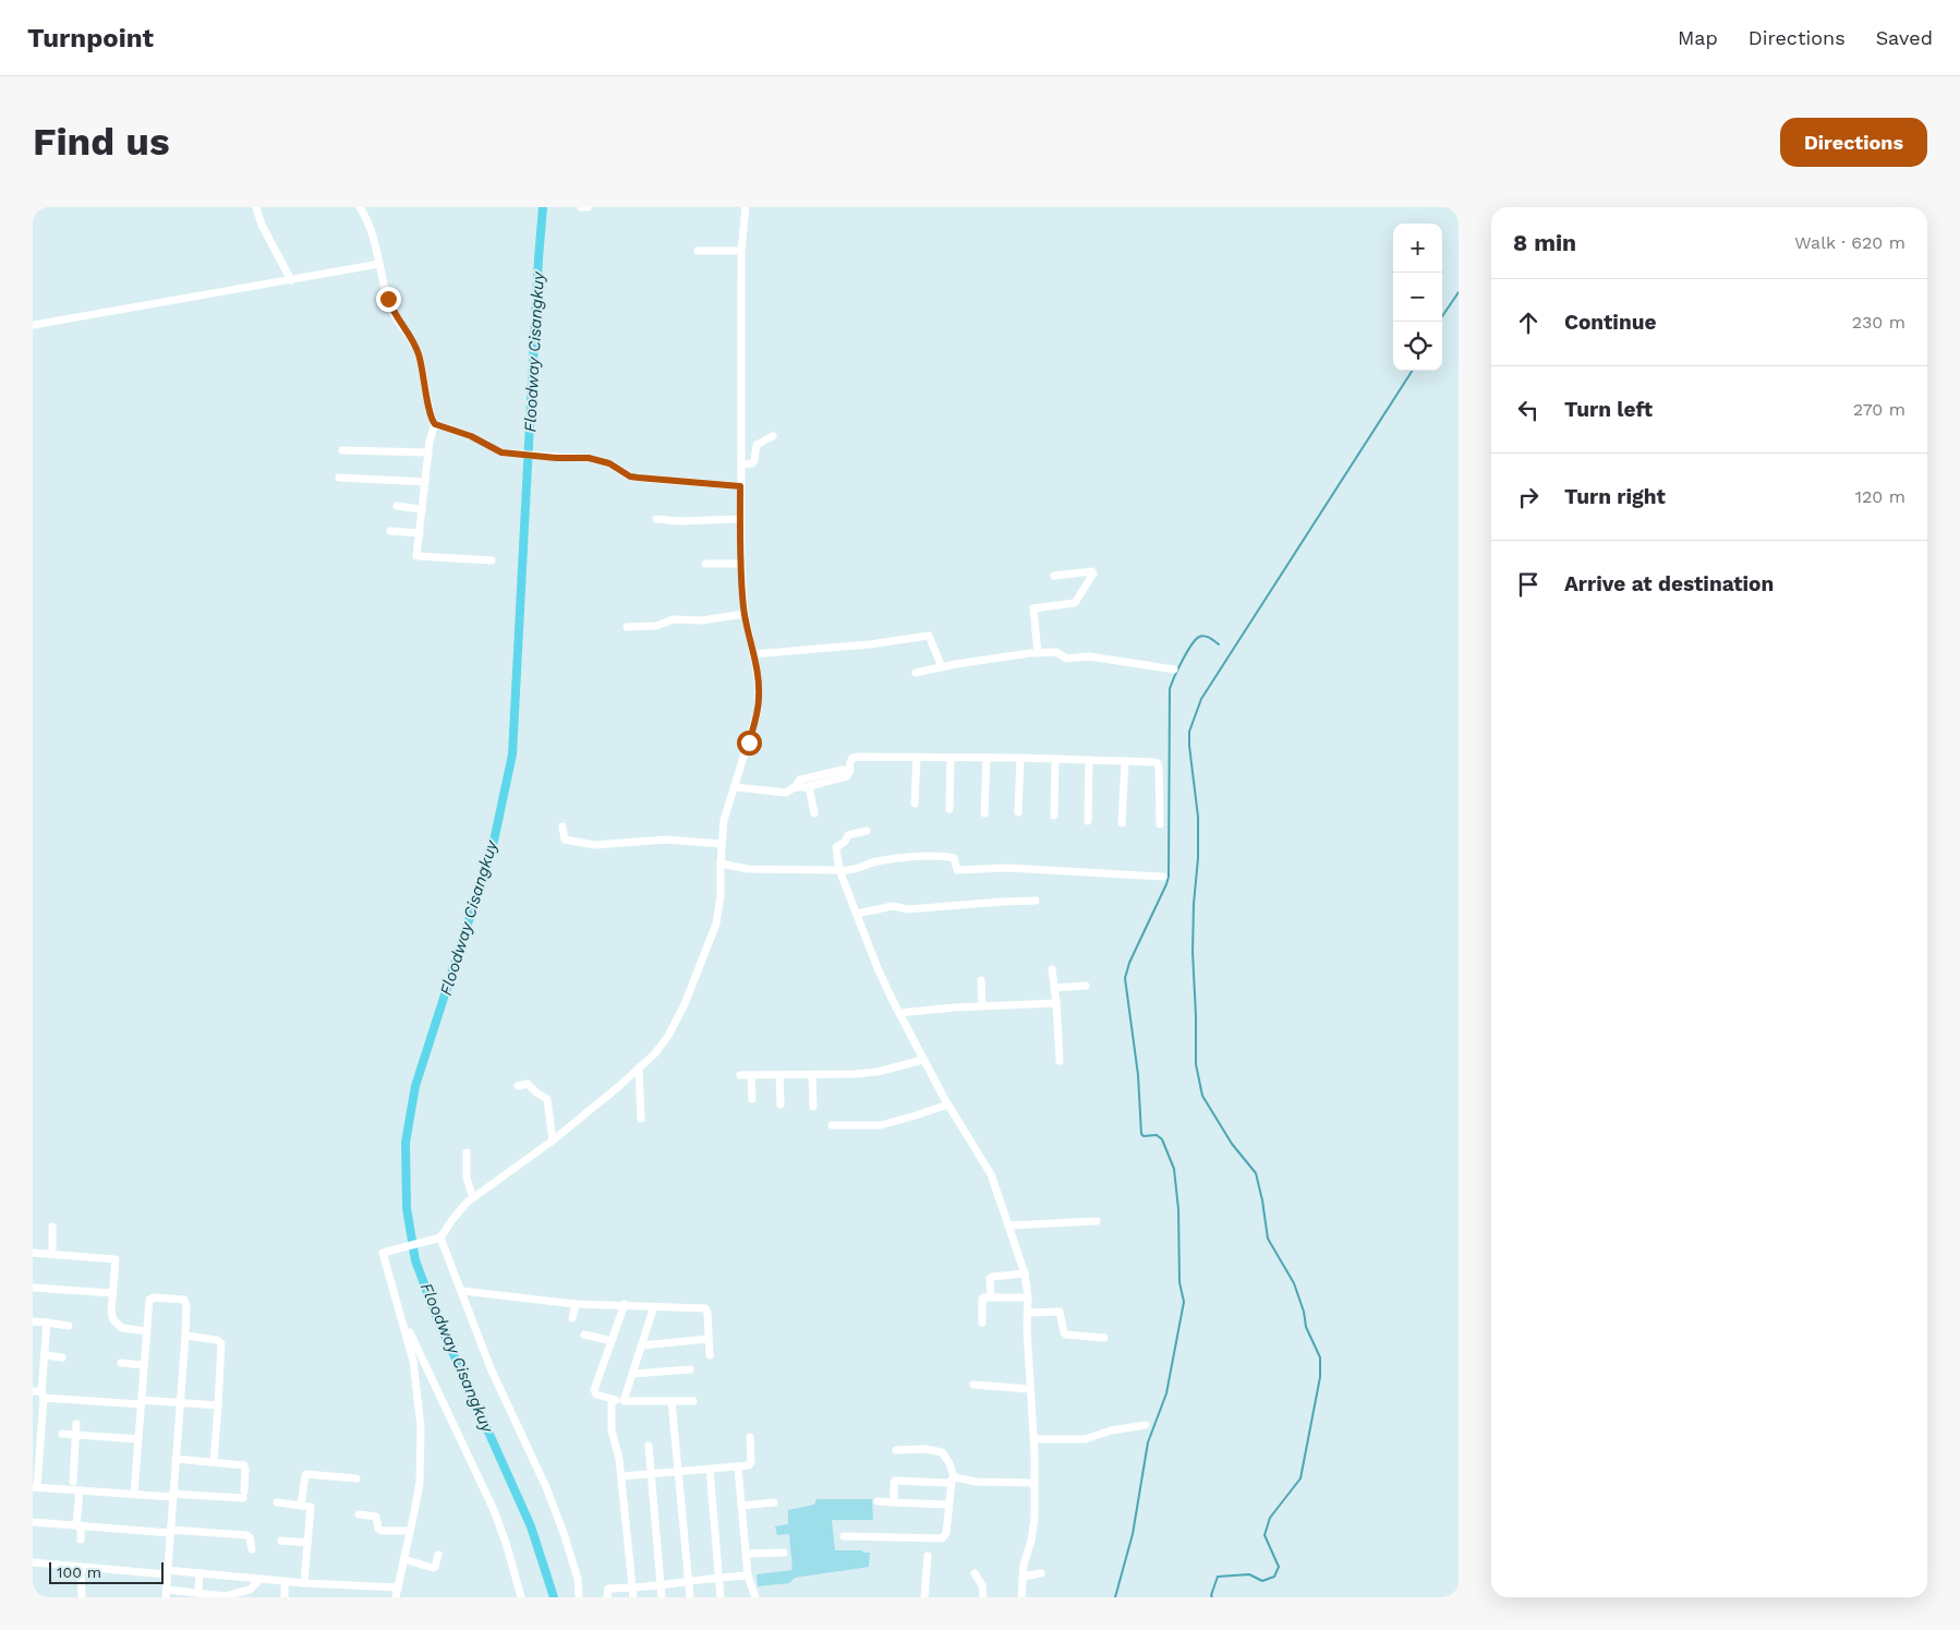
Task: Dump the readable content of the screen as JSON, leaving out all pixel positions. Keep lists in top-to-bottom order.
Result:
{
  "water": ["Floodway Cisangkuy"],
  "scale_bar": "100 m",
  "page": {
    "header": "Turnpoint",
    "nav": ["Map", "Directions", "Saved"],
    "buttons": "Directions",
    "title": "Find us",
    "heading": ["8 min", "Walk · 620 m"],
    "map_buttons": ["+", "−"],
    "list": [
      ["Continue", "230 m"],
      ["Turn left", "270 m"],
      ["Turn right", "120 m"],
      "Arrive at destination"
    ],
    "scale": "100 m"
  }
}
